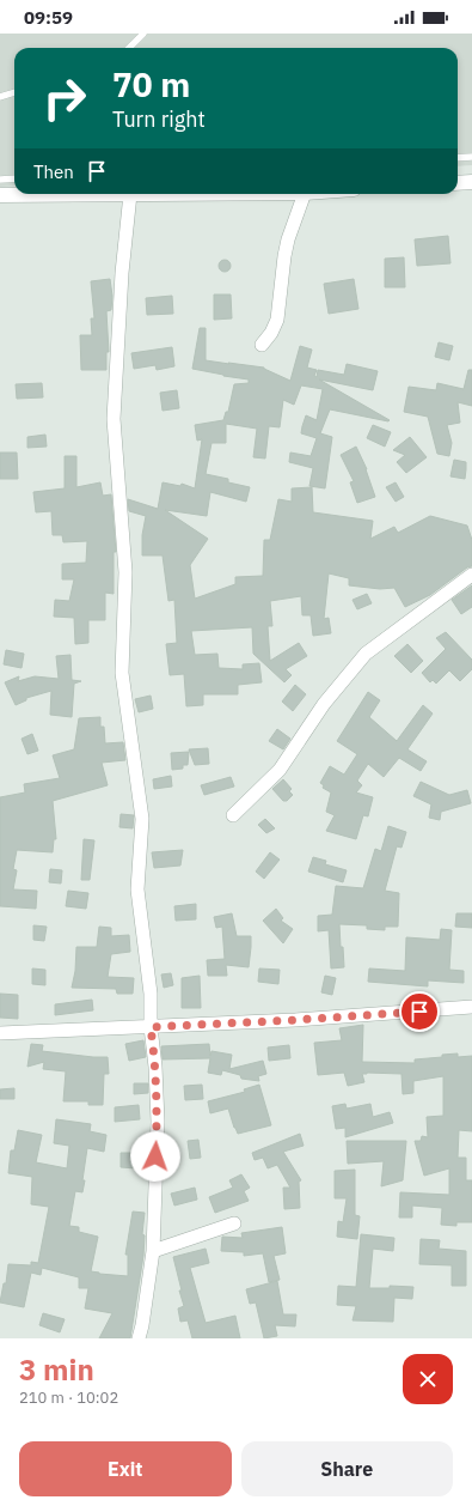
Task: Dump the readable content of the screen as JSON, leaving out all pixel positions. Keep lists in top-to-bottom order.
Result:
{
  "page": {
    "status": "09:59",
    "turn": ["70 m", "Turn right"],
    "then": "Then",
    "heading": ["3 min", "210 m · 10:02"],
    "buttons": ["Exit", "Share"]
  }
}
